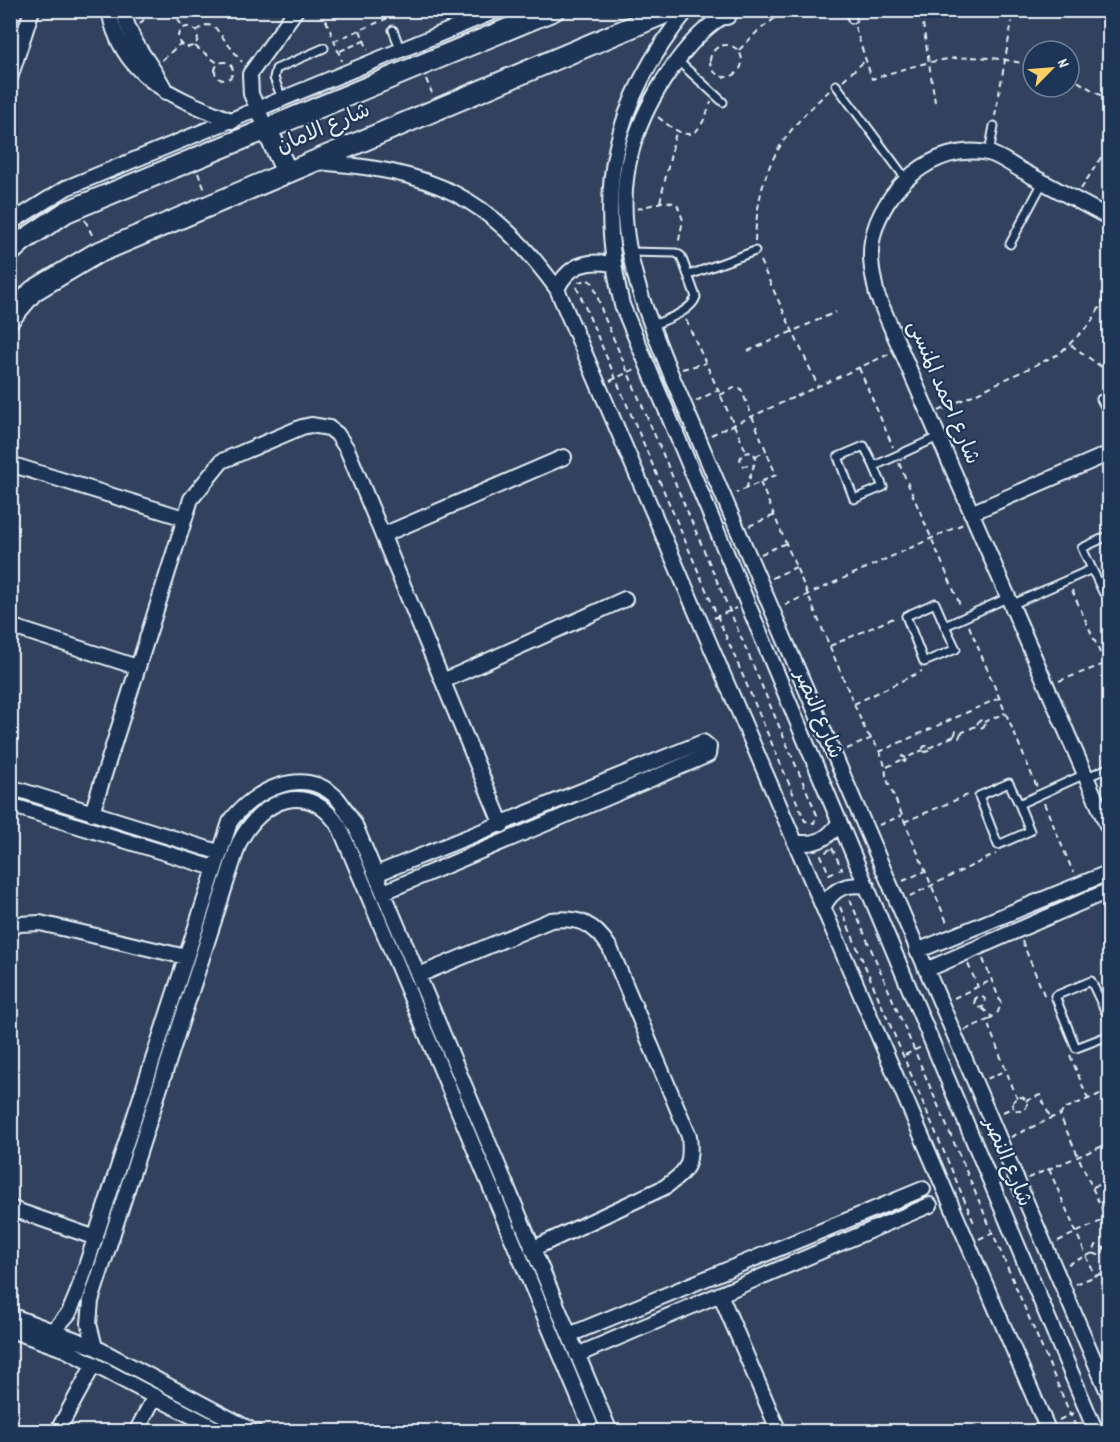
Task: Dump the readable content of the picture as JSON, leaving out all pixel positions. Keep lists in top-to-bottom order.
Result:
{
  "streets": {
    "street": ["شارع الامان", "شارع احمد المنسى", "شارع النصر"]
  },
  "north": "top right"
}
